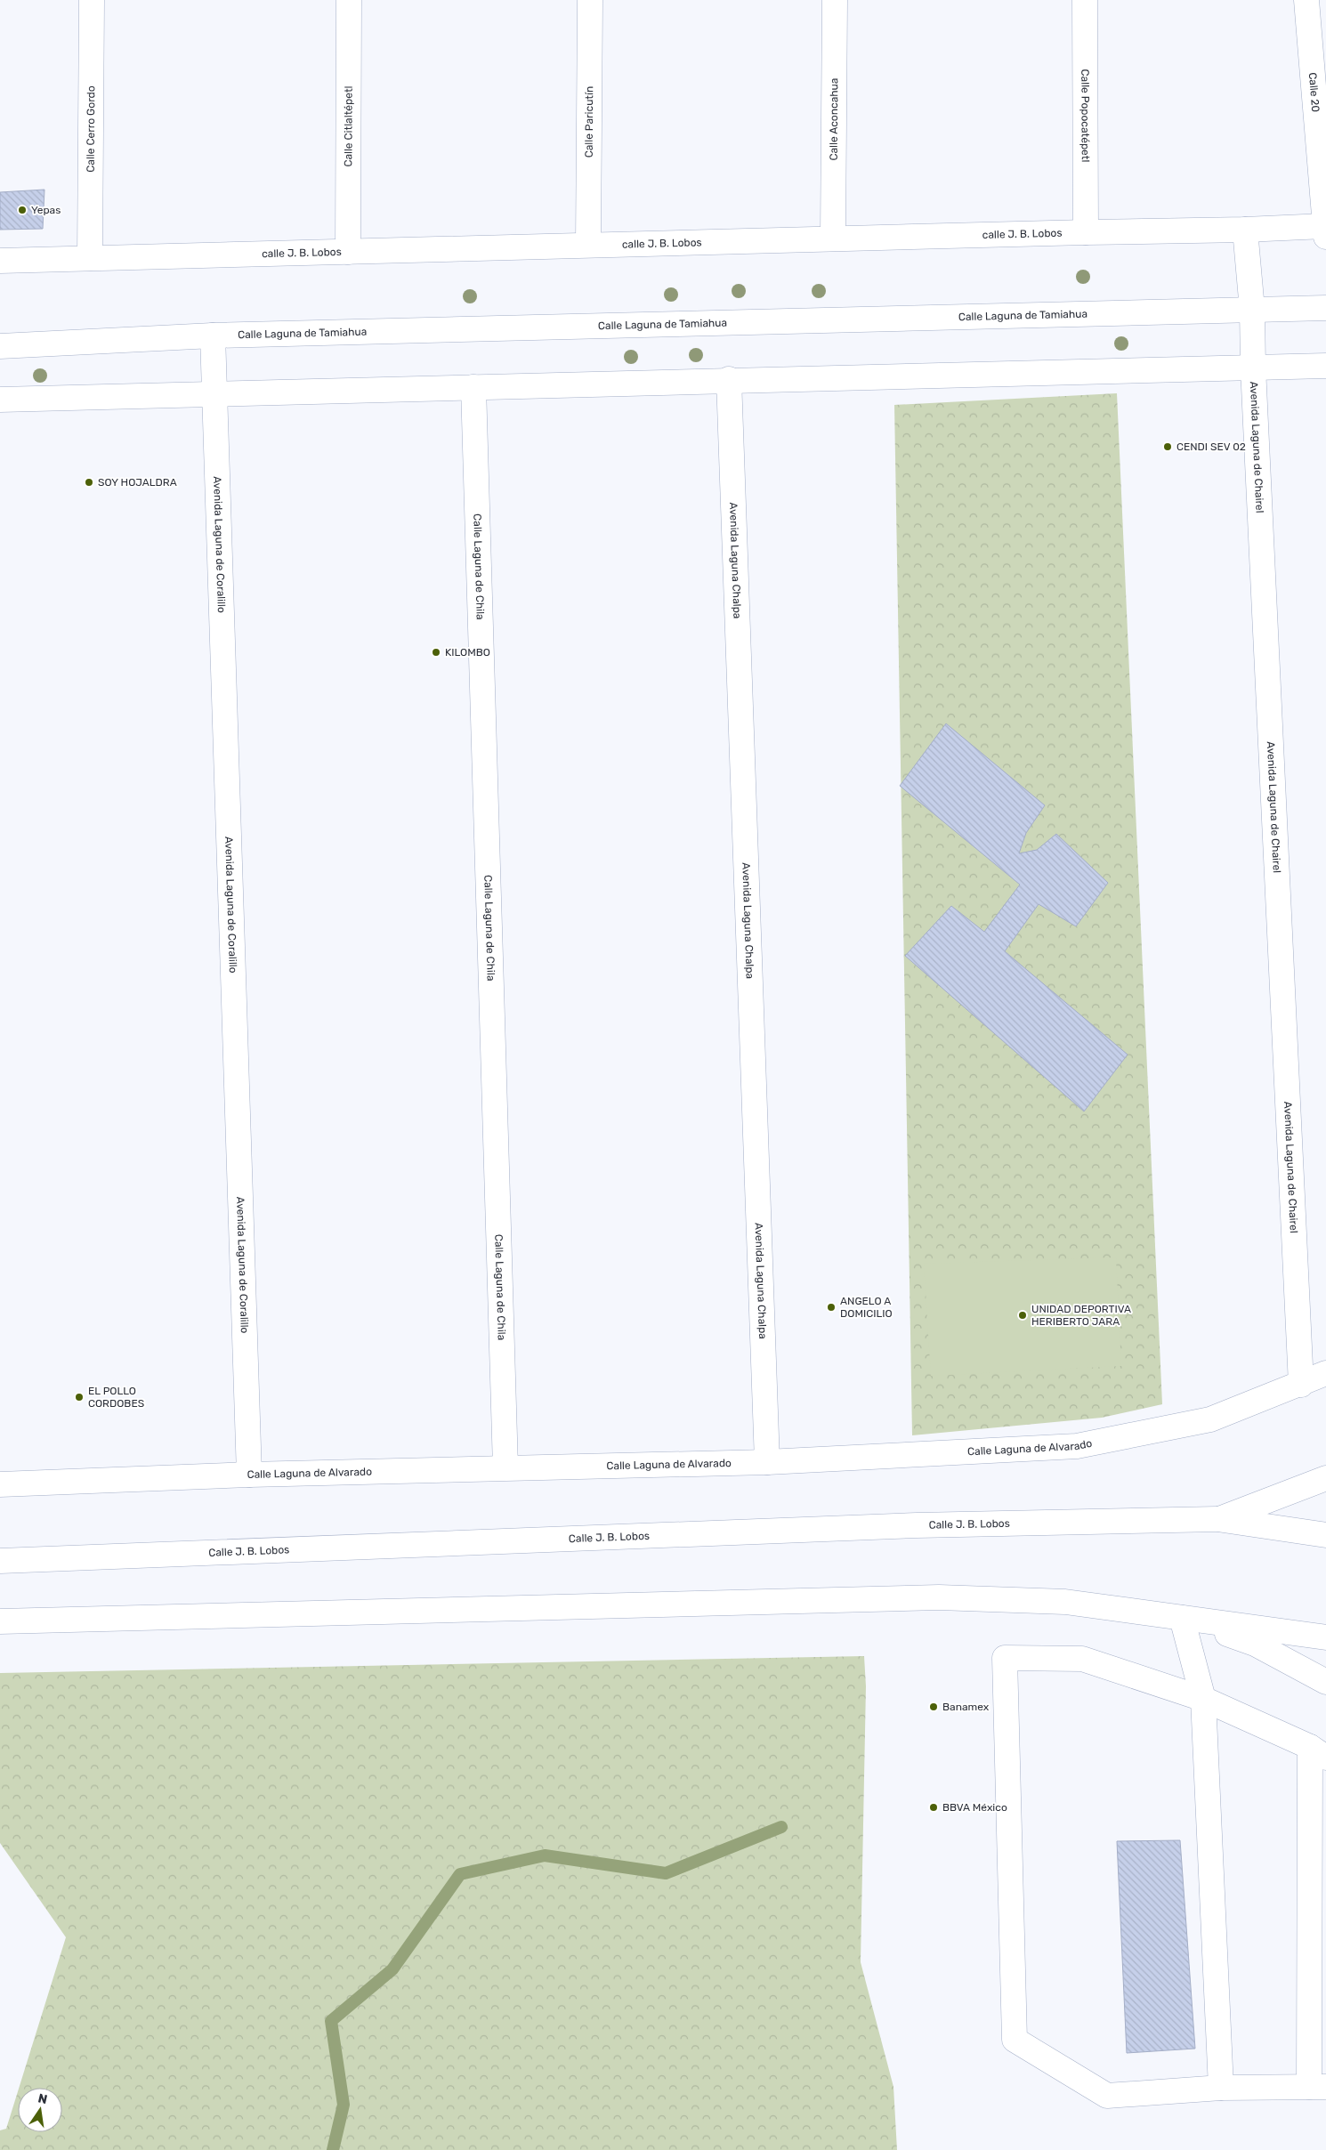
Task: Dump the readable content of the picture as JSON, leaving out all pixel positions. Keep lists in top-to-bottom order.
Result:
{
  "streets": {
    "street": [
      "Calle 20",
      "Calle Popocatépetl",
      "Calle Aconcahua",
      "Calle Paricutín",
      "Calle Citlaltépetl",
      "Calle Cerro Gordo",
      "calle J. B. Lobos",
      "Calle Laguna de Tamiahua",
      "Avenida Laguna de Chairel",
      "Avenida Laguna de Coralillo",
      "Avenida Laguna Chalpa",
      "Calle Laguna de Chila",
      "Calle Laguna de Alvarado",
      "Calle J. B. Lobos"
    ]
  },
  "crossings": [
    ["Calle 20", "calle J. B. Lobos"],
    ["Calle Popocatépetl", "calle J. B. Lobos"],
    ["Calle Aconcahua", "calle J. B. Lobos"],
    ["Calle Paricutín", "calle J. B. Lobos"],
    ["Calle Citlaltépetl", "calle J. B. Lobos"],
    ["Calle Cerro Gordo", "calle J. B. Lobos"],
    ["calle J. B. Lobos", "Avenida Laguna de Chairel"],
    ["Calle Laguna de Tamiahua", "Avenida Laguna de Chairel"],
    ["Calle Laguna de Tamiahua", "Avenida Laguna de Coralillo"],
    ["Avenida Laguna de Chairel", "Calle Laguna de Alvarado"],
    ["Avenida Laguna de Coralillo", "Calle Laguna de Alvarado"],
    ["Avenida Laguna Chalpa", "Calle Laguna de Alvarado"],
    ["Calle Laguna de Chila", "Calle Laguna de Alvarado"]
  ],
  "places": [
    "Yepas",
    "CENDI SEV 02",
    "SOY HOJALDRA",
    "KILOMBO",
    "ANGELO A DOMICILIO",
    "UNIDAD DEPORTIVA HERIBERTO JARA",
    "EL POLLO CORDOBES",
    "Banamex",
    "BBVA México"
  ],
  "north": "top"
}
